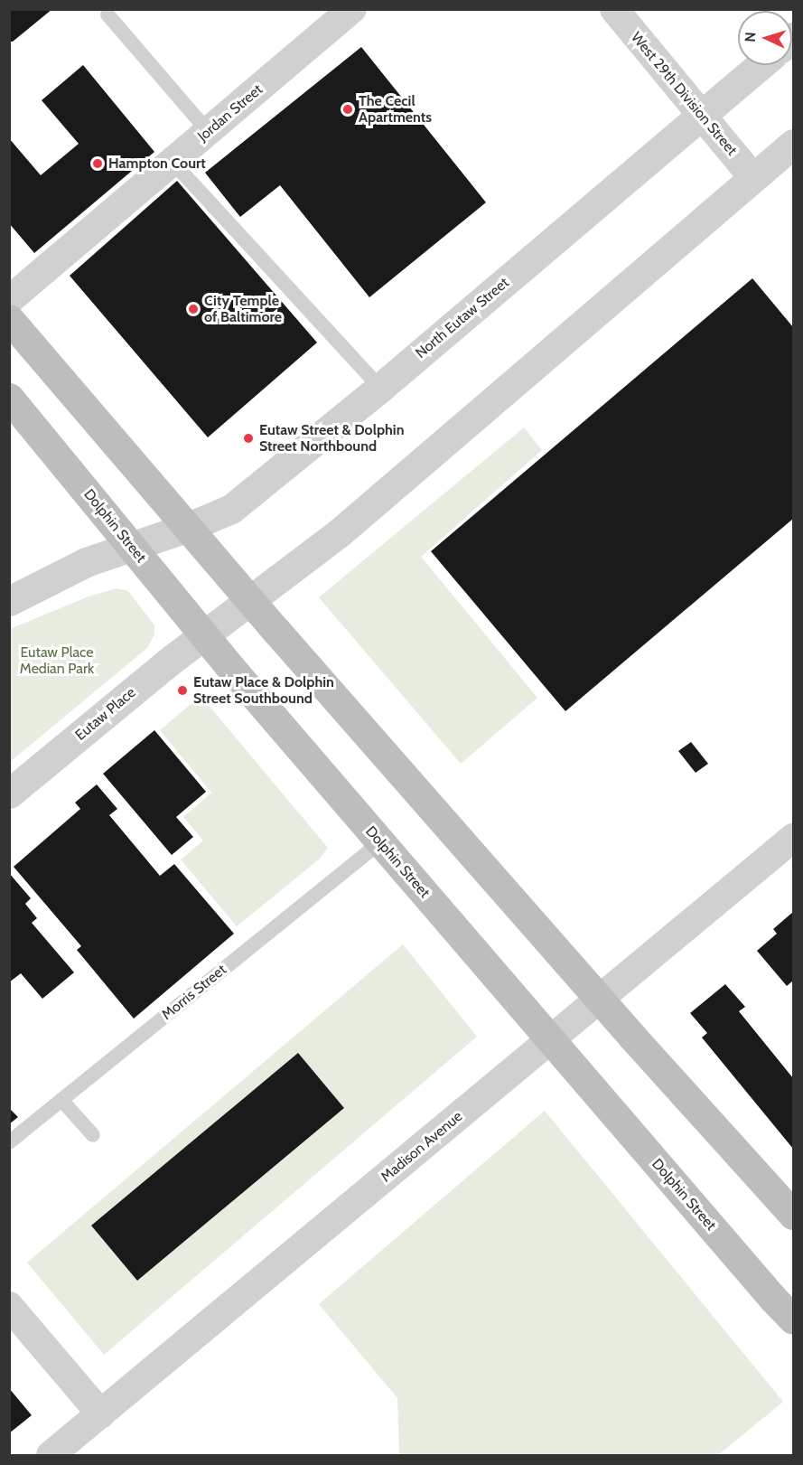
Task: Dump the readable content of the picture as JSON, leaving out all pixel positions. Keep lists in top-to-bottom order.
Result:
{
  "streets": {
    "main road": ["Dolphin Street"],
    "street": [
      "West 29th Division Street",
      "Jordan Street",
      "North Eutaw Street",
      "Eutaw Place",
      "Madison Avenue"
    ],
    "lane": ["Morris Street"]
  },
  "crossings": [
    ["West 29th Division Street", "North Eutaw Street"],
    ["North Eutaw Street", "Dolphin Street"],
    ["Dolphin Street", "Eutaw Place"],
    ["Dolphin Street", "Morris Street"],
    ["Dolphin Street", "Madison Avenue"]
  ],
  "parks": ["Eutaw Place Median Park"],
  "places": [
    "The Cecil Apartments",
    "Hampton Court",
    "City Temple of Baltimore",
    "Eutaw Street & Dolphin Street Northbound",
    "Eutaw Place & Dolphin Street Southbound"
  ],
  "north": "left"
}
